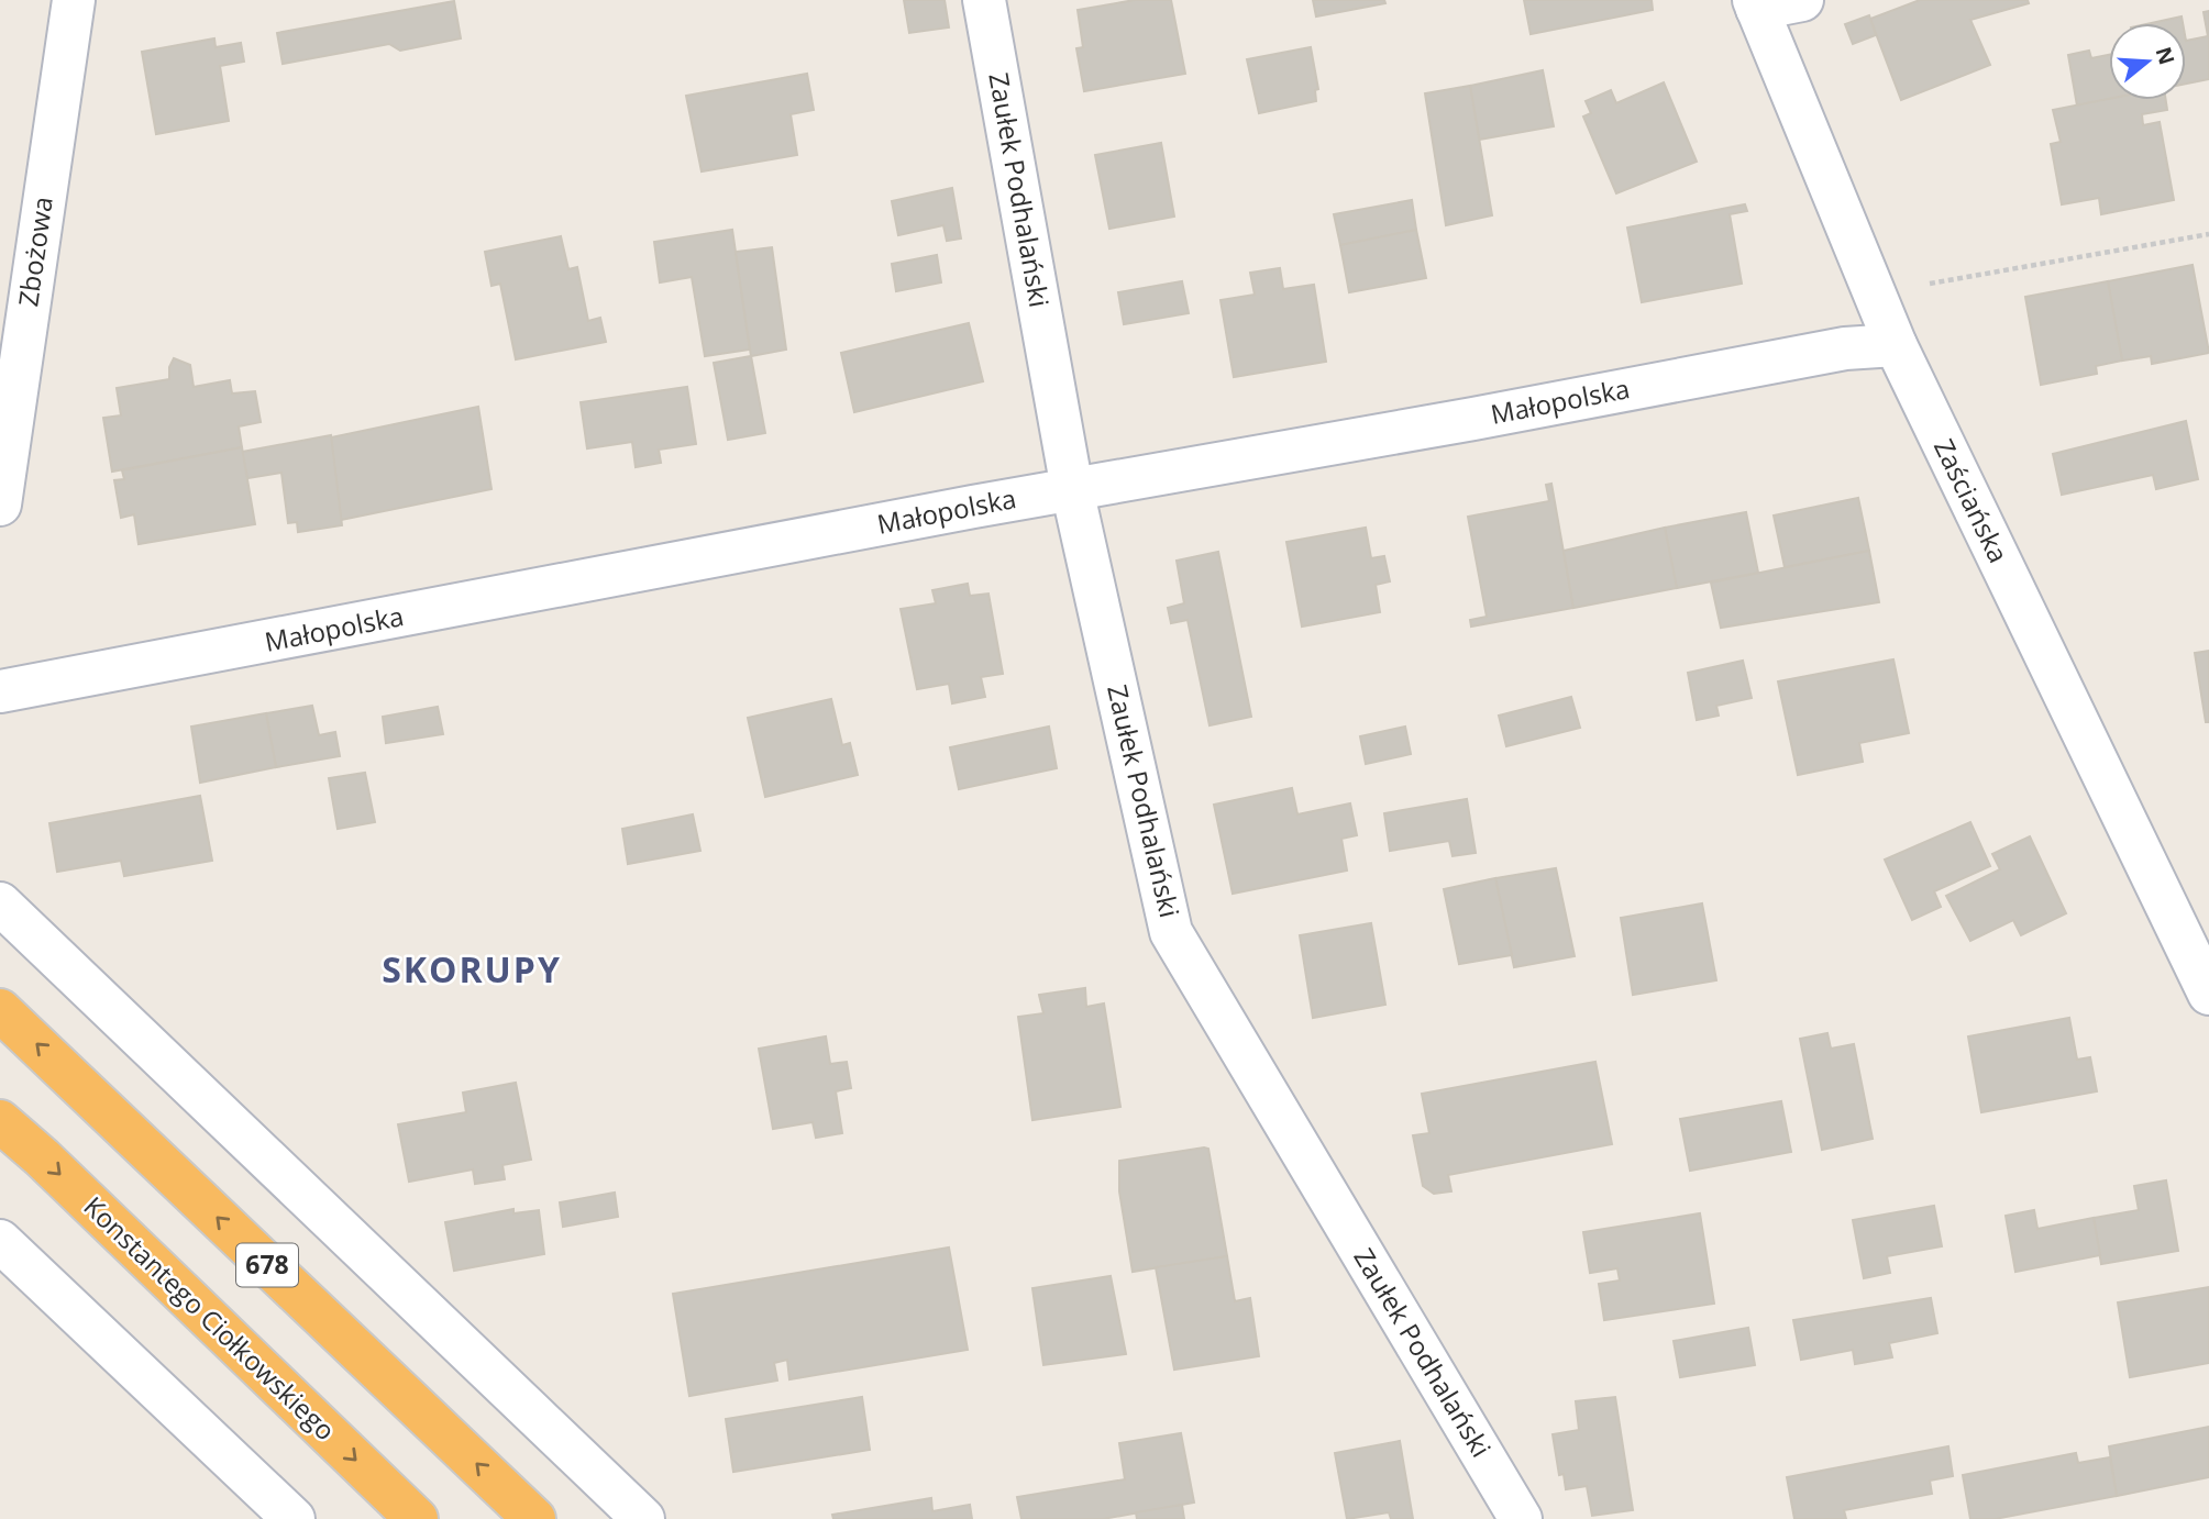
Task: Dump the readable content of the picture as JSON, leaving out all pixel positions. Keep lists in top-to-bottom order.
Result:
{
  "streets": {
    "highway": ["678", "Konstantego Ciołkowskiego"],
    "street": [
      "Zaułek Podhalański",
      "Zbożowa",
      "Małopolska",
      "Zaściańska"
    ]
  },
  "crossings": [
    ["Zaułek Podhalański", "Małopolska"],
    ["Małopolska", "Zaściańska"]
  ],
  "districts": ["SKORUPY"],
  "north": "right"
}
